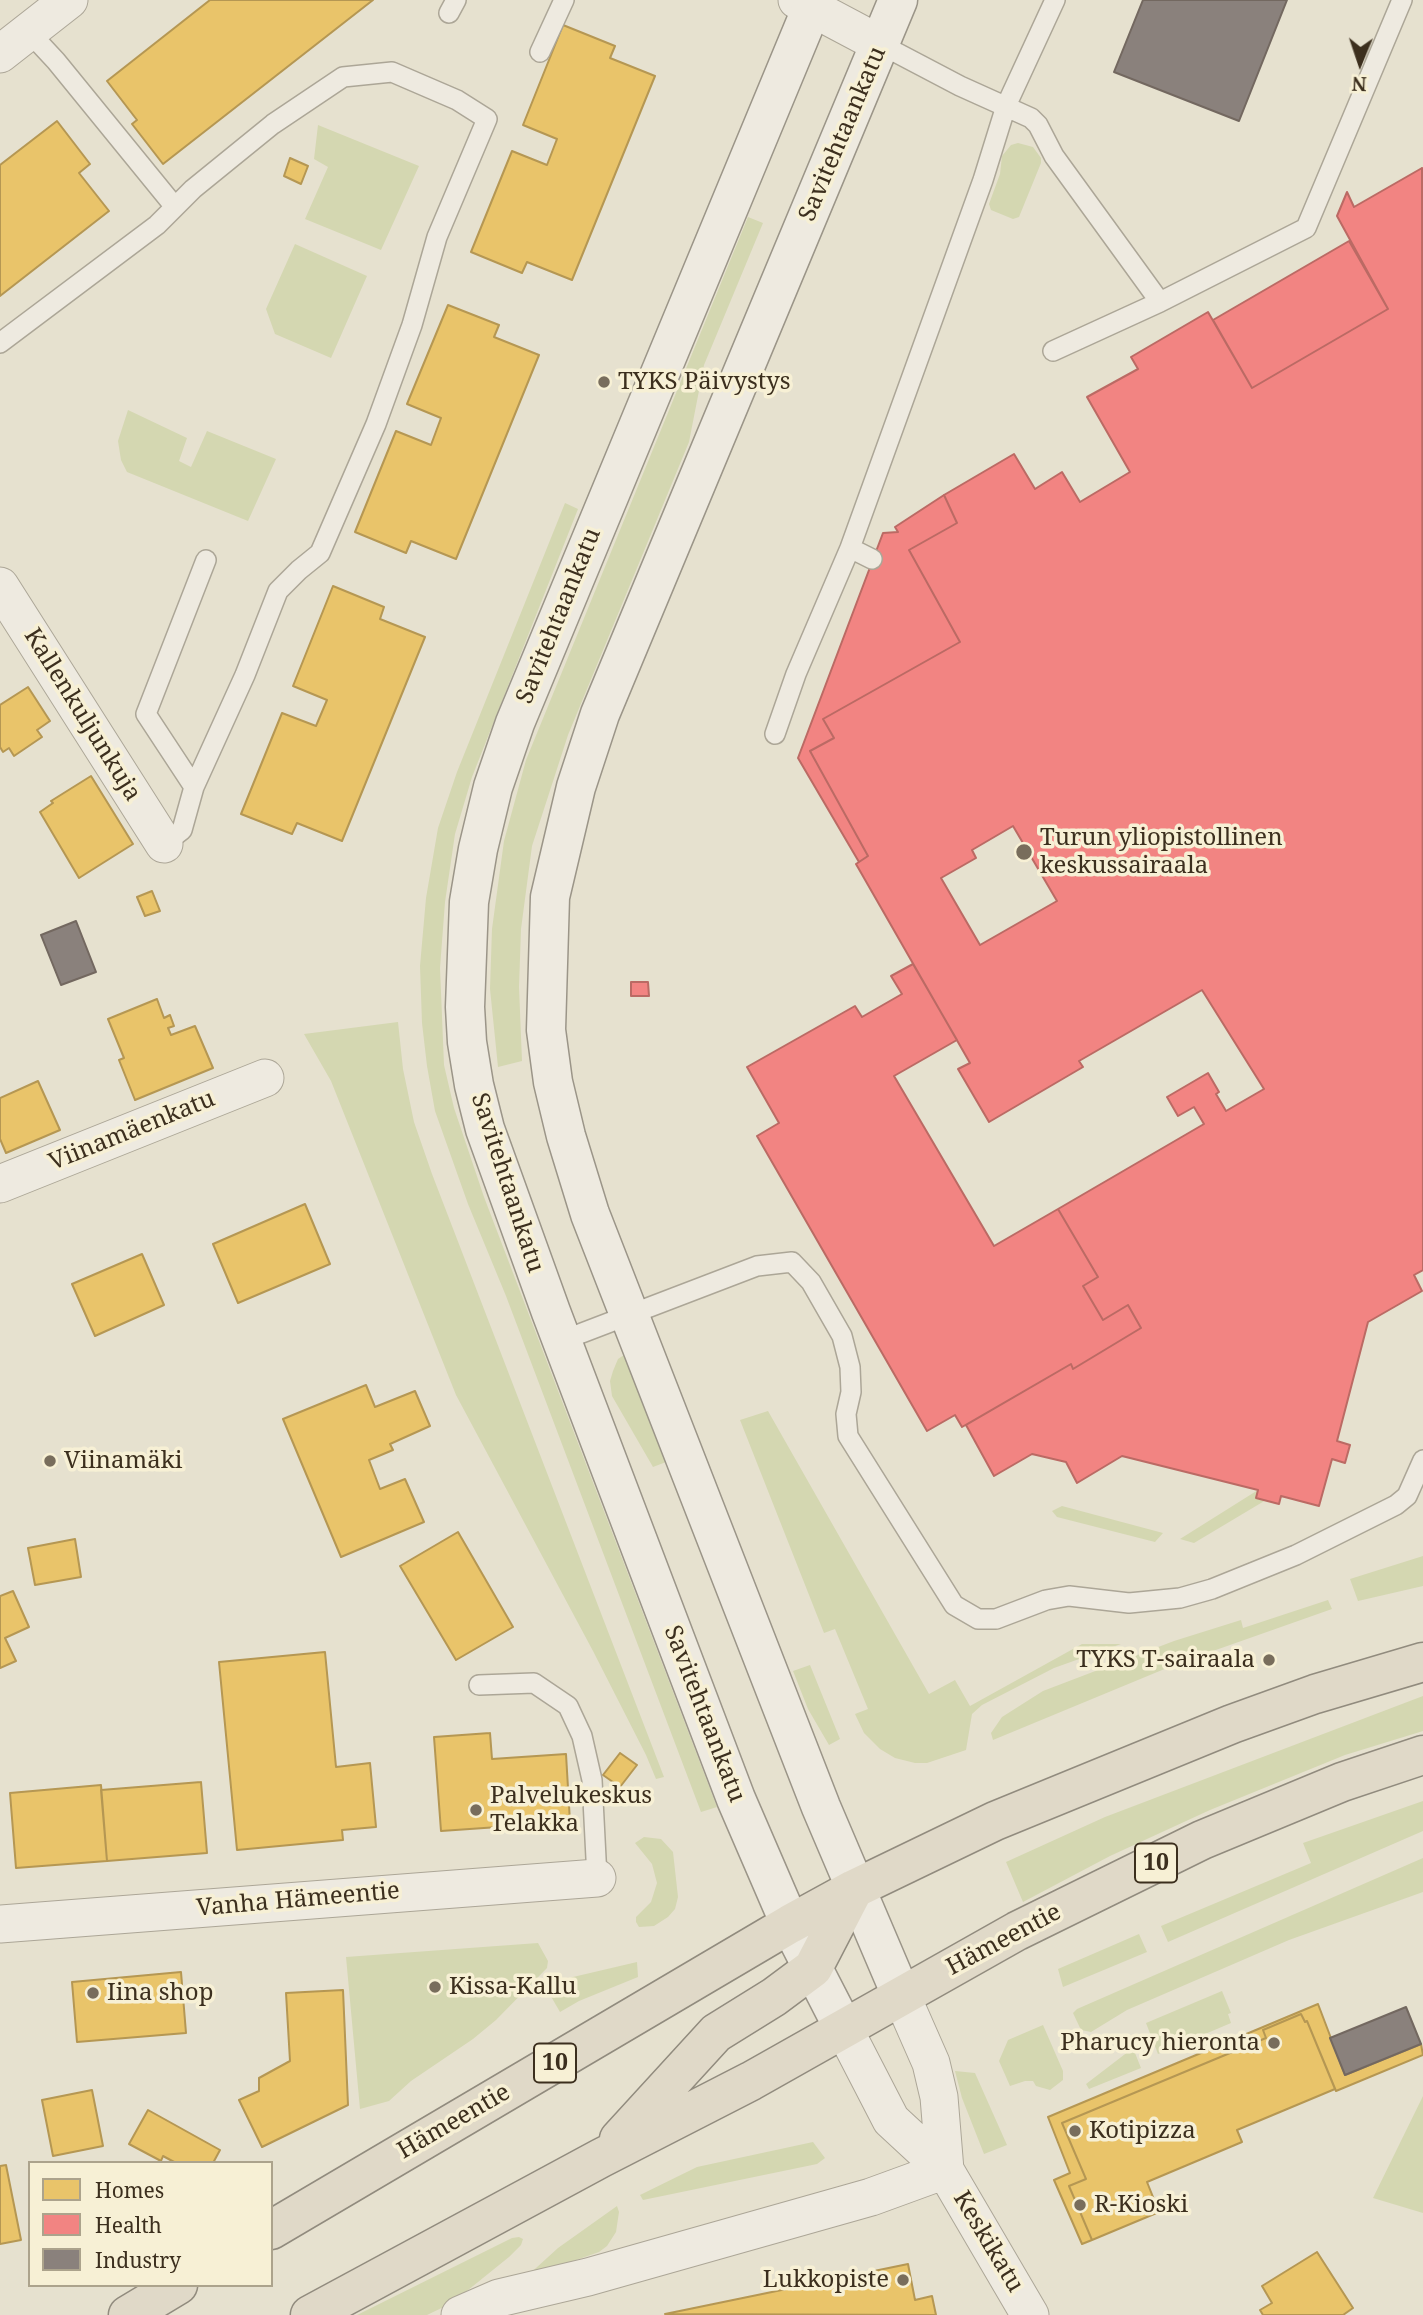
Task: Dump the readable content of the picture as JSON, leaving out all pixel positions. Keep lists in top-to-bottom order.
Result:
{
  "streets": {
    "highway": ["10", "Hämeentie"],
    "main road": ["Savitehtaankatu"],
    "street": [
      "Kallenkuljunkuja",
      "Viinamäenkatu",
      "Vanha Hämeentie",
      "Keskikatu"
    ]
  },
  "crossings": [
    ["Savitehtaankatu", "Hämeentie"],
    ["Savitehtaankatu", "Keskikatu"],
    ["Hämeentie", "Keskikatu"]
  ],
  "places": [
    "TYKS Päivystys",
    "Turun yliopistollinen keskussairaala",
    "Viinamäki",
    "TYKS T-sairaala",
    "Palvelukeskus Telakka",
    "Kissa-Kallu",
    "Iina shop",
    "Pharucy hieronta",
    "Kotipizza",
    "R-Kioski",
    "Lukkopiste"
  ],
  "legend": ["Homes", "Health", "Industry"],
  "north": "bottom"
}
